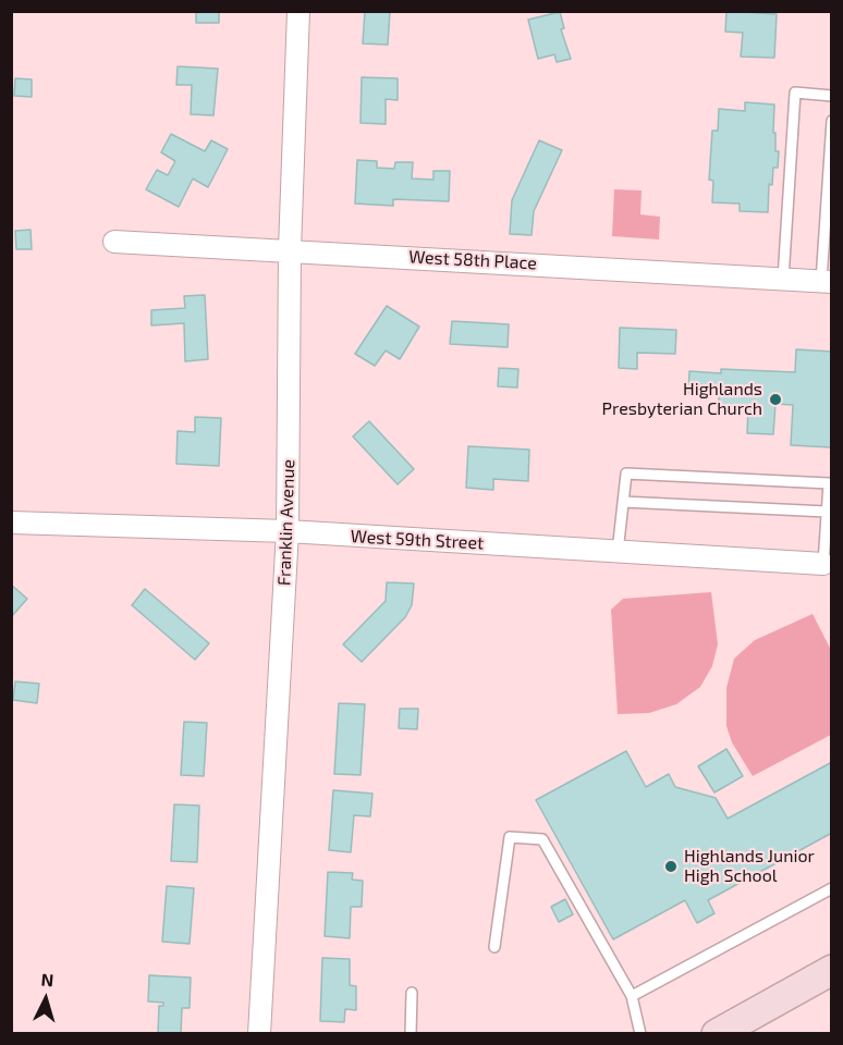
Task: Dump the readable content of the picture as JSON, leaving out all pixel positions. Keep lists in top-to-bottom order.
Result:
{
  "streets": {
    "street": ["West 58th Place", "Franklin Avenue", "West 59th Street"]
  },
  "crossings": [
    ["West 58th Place", "Franklin Avenue"],
    ["Franklin Avenue", "West 59th Street"]
  ],
  "places": ["Highlands Presbyterian Church", "Highlands Junior High School"],
  "north": "top"
}
